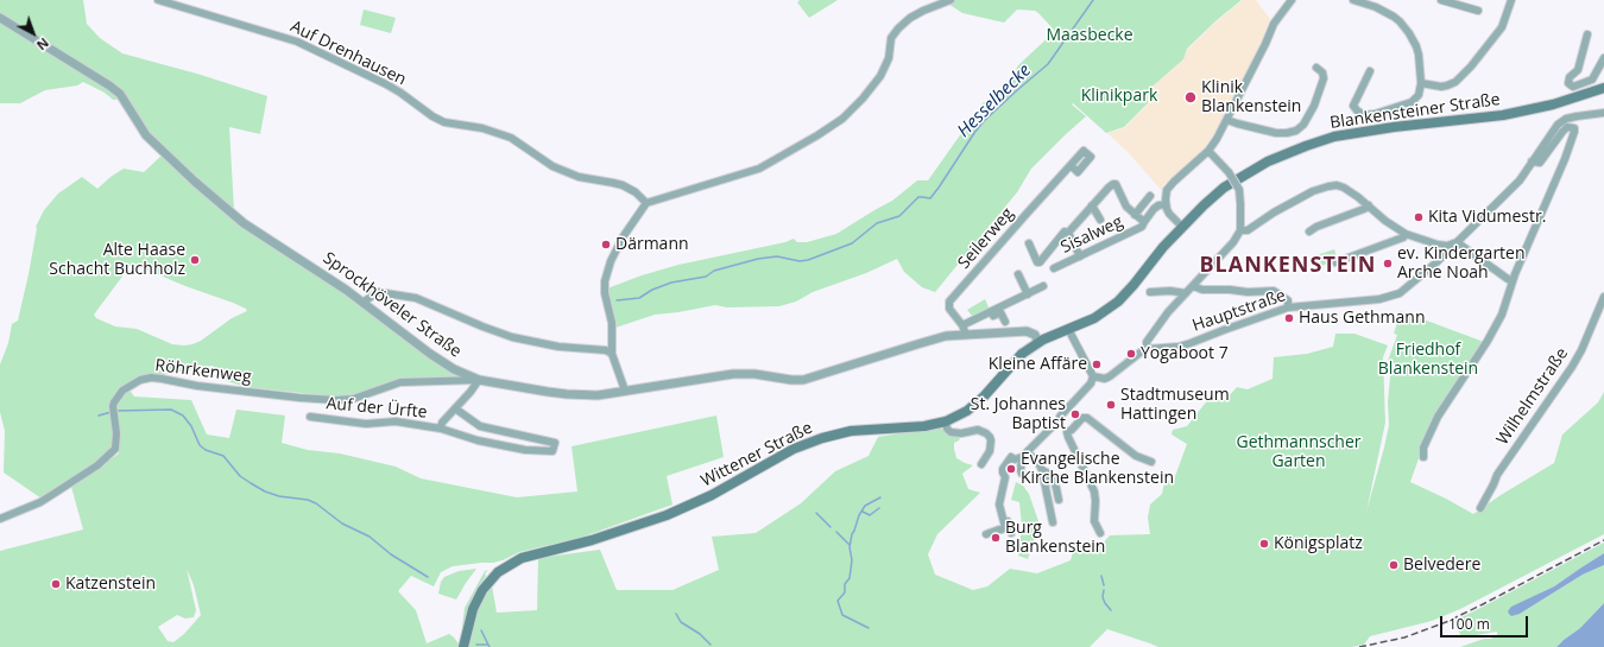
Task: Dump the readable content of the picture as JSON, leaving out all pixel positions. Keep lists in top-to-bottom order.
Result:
{
  "streets": {
    "main road": ["Blankensteiner Straße", "Wittener Straße"],
    "street": [
      "Auf Drenhausen",
      "Sisalweg",
      "Seilerweg",
      "Sprockhöveler Straße",
      "Hauptstraße",
      "Röhrkenweg",
      "Wilhelmstraße",
      "Auf der Ürfte"
    ]
  },
  "crossings": [
    ["Blankensteiner Straße", "Wittener Straße"],
    ["Seilerweg", "Sprockhöveler Straße"],
    ["Sprockhöveler Straße", "Röhrkenweg"],
    ["Sprockhöveler Straße", "Auf der Ürfte"],
    ["Sprockhöveler Straße", "Wittener Straße"],
    ["Röhrkenweg", "Auf der Ürfte"]
  ],
  "districts": ["BLANKENSTEIN"],
  "water": ["Hesselbecke"],
  "parks": [
    "Maasbecke",
    "Klinikpark",
    "Friedhof Blankenstein",
    "Gethmannscher Garten"
  ],
  "places": [
    "Klinik Blankenstein",
    "Kita Vidumestr.",
    "Därmann",
    "Alte Haase Schacht Buchholz",
    "ev. Kindergarten Arche Noah",
    "Haus Gethmann",
    "Yogaboot 7",
    "Kleine Affäre",
    "Stadtmuseum Hattingen",
    "St. Johannes Baptist",
    "Evangelische Kirche Blankenstein",
    "Burg Blankenstein",
    "Königsplatz",
    "Belvedere",
    "Katzenstein"
  ],
  "scale_bar": "100 m",
  "north": "bottom right"
}
